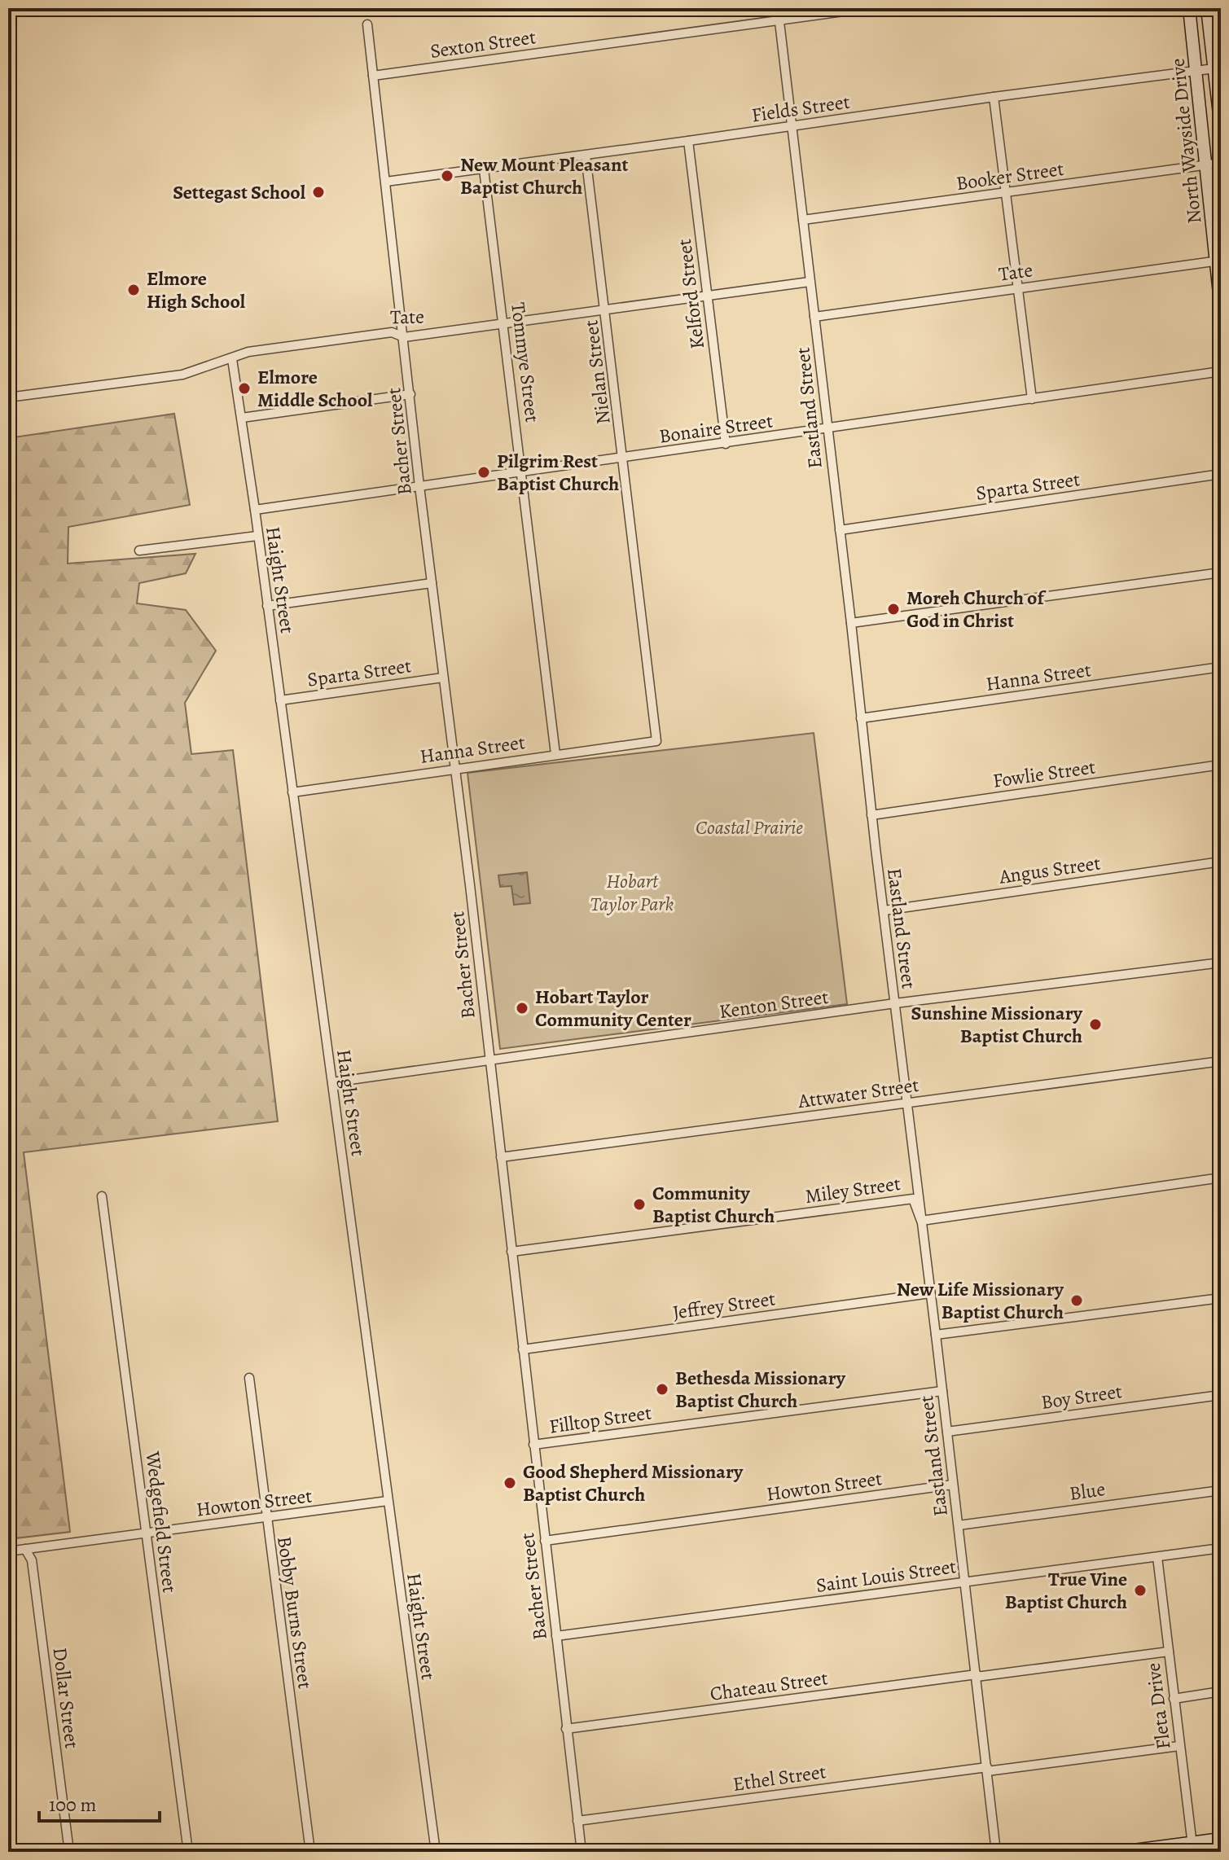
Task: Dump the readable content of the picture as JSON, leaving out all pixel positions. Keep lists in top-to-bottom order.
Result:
{
  "streets": {
    "main road": ["North Wayside Drive"],
    "street": [
      "Sexton Street",
      "Fields Street",
      "Booker Street",
      "Tate",
      "Kelford Street",
      "Tommye Street",
      "Nielan Street",
      "Eastland Street",
      "Bonaire Street",
      "Bacher Street",
      "Sparta Street",
      "Haight Street",
      "Hanna Street",
      "Fowlie Street",
      "Angus Street",
      "Kenton Street",
      "Attwater Street",
      "Miley Street",
      "Jeffrey Street",
      "Boy Street",
      "Filltop Street",
      "Howton Street",
      "Blue",
      "Wedgefield Street",
      "Saint Louis Street",
      "Bobby Burns Street",
      "Chateau Street",
      "Dollar Street",
      "Fleta Drive",
      "Ethel Street"
    ]
  },
  "crossings": [
    ["Sexton Street", "Eastland Street"],
    ["Sexton Street", "Bacher Street"],
    ["Fields Street", "North Wayside Drive"],
    ["Fields Street", "Kelford Street"],
    ["Fields Street", "Tommye Street"],
    ["Fields Street", "Nielan Street"],
    ["Fields Street", "Eastland Street"],
    ["Fields Street", "Bacher Street"],
    ["North Wayside Drive", "Booker Street"],
    ["North Wayside Drive", "Tate"],
    ["Booker Street", "Eastland Street"],
    ["Tate", "Kelford Street"],
    ["Tate", "Tommye Street"],
    ["Tate", "Nielan Street"],
    ["Tate", "Eastland Street"],
    ["Tate", "Bacher Street"],
    ["Tate", "Haight Street"],
    ["Kelford Street", "Bonaire Street"],
    ["Tommye Street", "Bonaire Street"],
    ["Tommye Street", "Hanna Street"],
    ["Nielan Street", "Bonaire Street"],
    ["Nielan Street", "Hanna Street"],
    ["Eastland Street", "Bonaire Street"],
    ["Eastland Street", "Sparta Street"],
    ["Eastland Street", "Hanna Street"],
    ["Eastland Street", "Fowlie Street"],
    ["Eastland Street", "Angus Street"],
    ["Eastland Street", "Kenton Street"],
    ["Eastland Street", "Attwater Street"],
    ["Eastland Street", "Miley Street"],
    ["Eastland Street", "Jeffrey Street"],
    ["Eastland Street", "Boy Street"],
    ["Eastland Street", "Filltop Street"],
    ["Eastland Street", "Howton Street"],
    ["Eastland Street", "Blue"],
    ["Eastland Street", "Saint Louis Street"],
    ["Eastland Street", "Chateau Street"],
    ["Eastland Street", "Ethel Street"],
    ["Bonaire Street", "Bacher Street"],
    ["Bonaire Street", "Haight Street"],
    ["Bacher Street", "Sparta Street"],
    ["Bacher Street", "Hanna Street"],
    ["Bacher Street", "Kenton Street"],
    ["Bacher Street", "Attwater Street"],
    ["Bacher Street", "Miley Street"],
    ["Bacher Street", "Jeffrey Street"],
    ["Bacher Street", "Filltop Street"],
    ["Bacher Street", "Howton Street"],
    ["Bacher Street", "Saint Louis Street"],
    ["Bacher Street", "Chateau Street"],
    ["Bacher Street", "Ethel Street"],
    ["Sparta Street", "Haight Street"],
    ["Haight Street", "Hanna Street"],
    ["Haight Street", "Kenton Street"],
    ["Haight Street", "Howton Street"],
    ["Howton Street", "Wedgefield Street"],
    ["Howton Street", "Bobby Burns Street"],
    ["Howton Street", "Dollar Street"],
    ["Saint Louis Street", "Fleta Drive"],
    ["Chateau Street", "Fleta Drive"],
    ["Fleta Drive", "Ethel Street"]
  ],
  "parks": ["Coastal Prairie", "Hobart Taylor Park"],
  "places": [
    "New Mount Pleasant Baptist Church",
    "Settegast School",
    "Elmore High School",
    "Elmore Middle School",
    "Pilgrim Rest Baptist Church",
    "Moreh Church of God in Christ",
    "Hobart Taylor Community Center",
    "Sunshine Missionary Baptist Church",
    "Community Baptist Church",
    "New Life Missionary Baptist Church",
    "Bethesda Missionary Baptist Church",
    "Good Shepherd Missionary Baptist Church",
    "True Vine Baptist Church"
  ],
  "scale_bar": "100 m"
}
